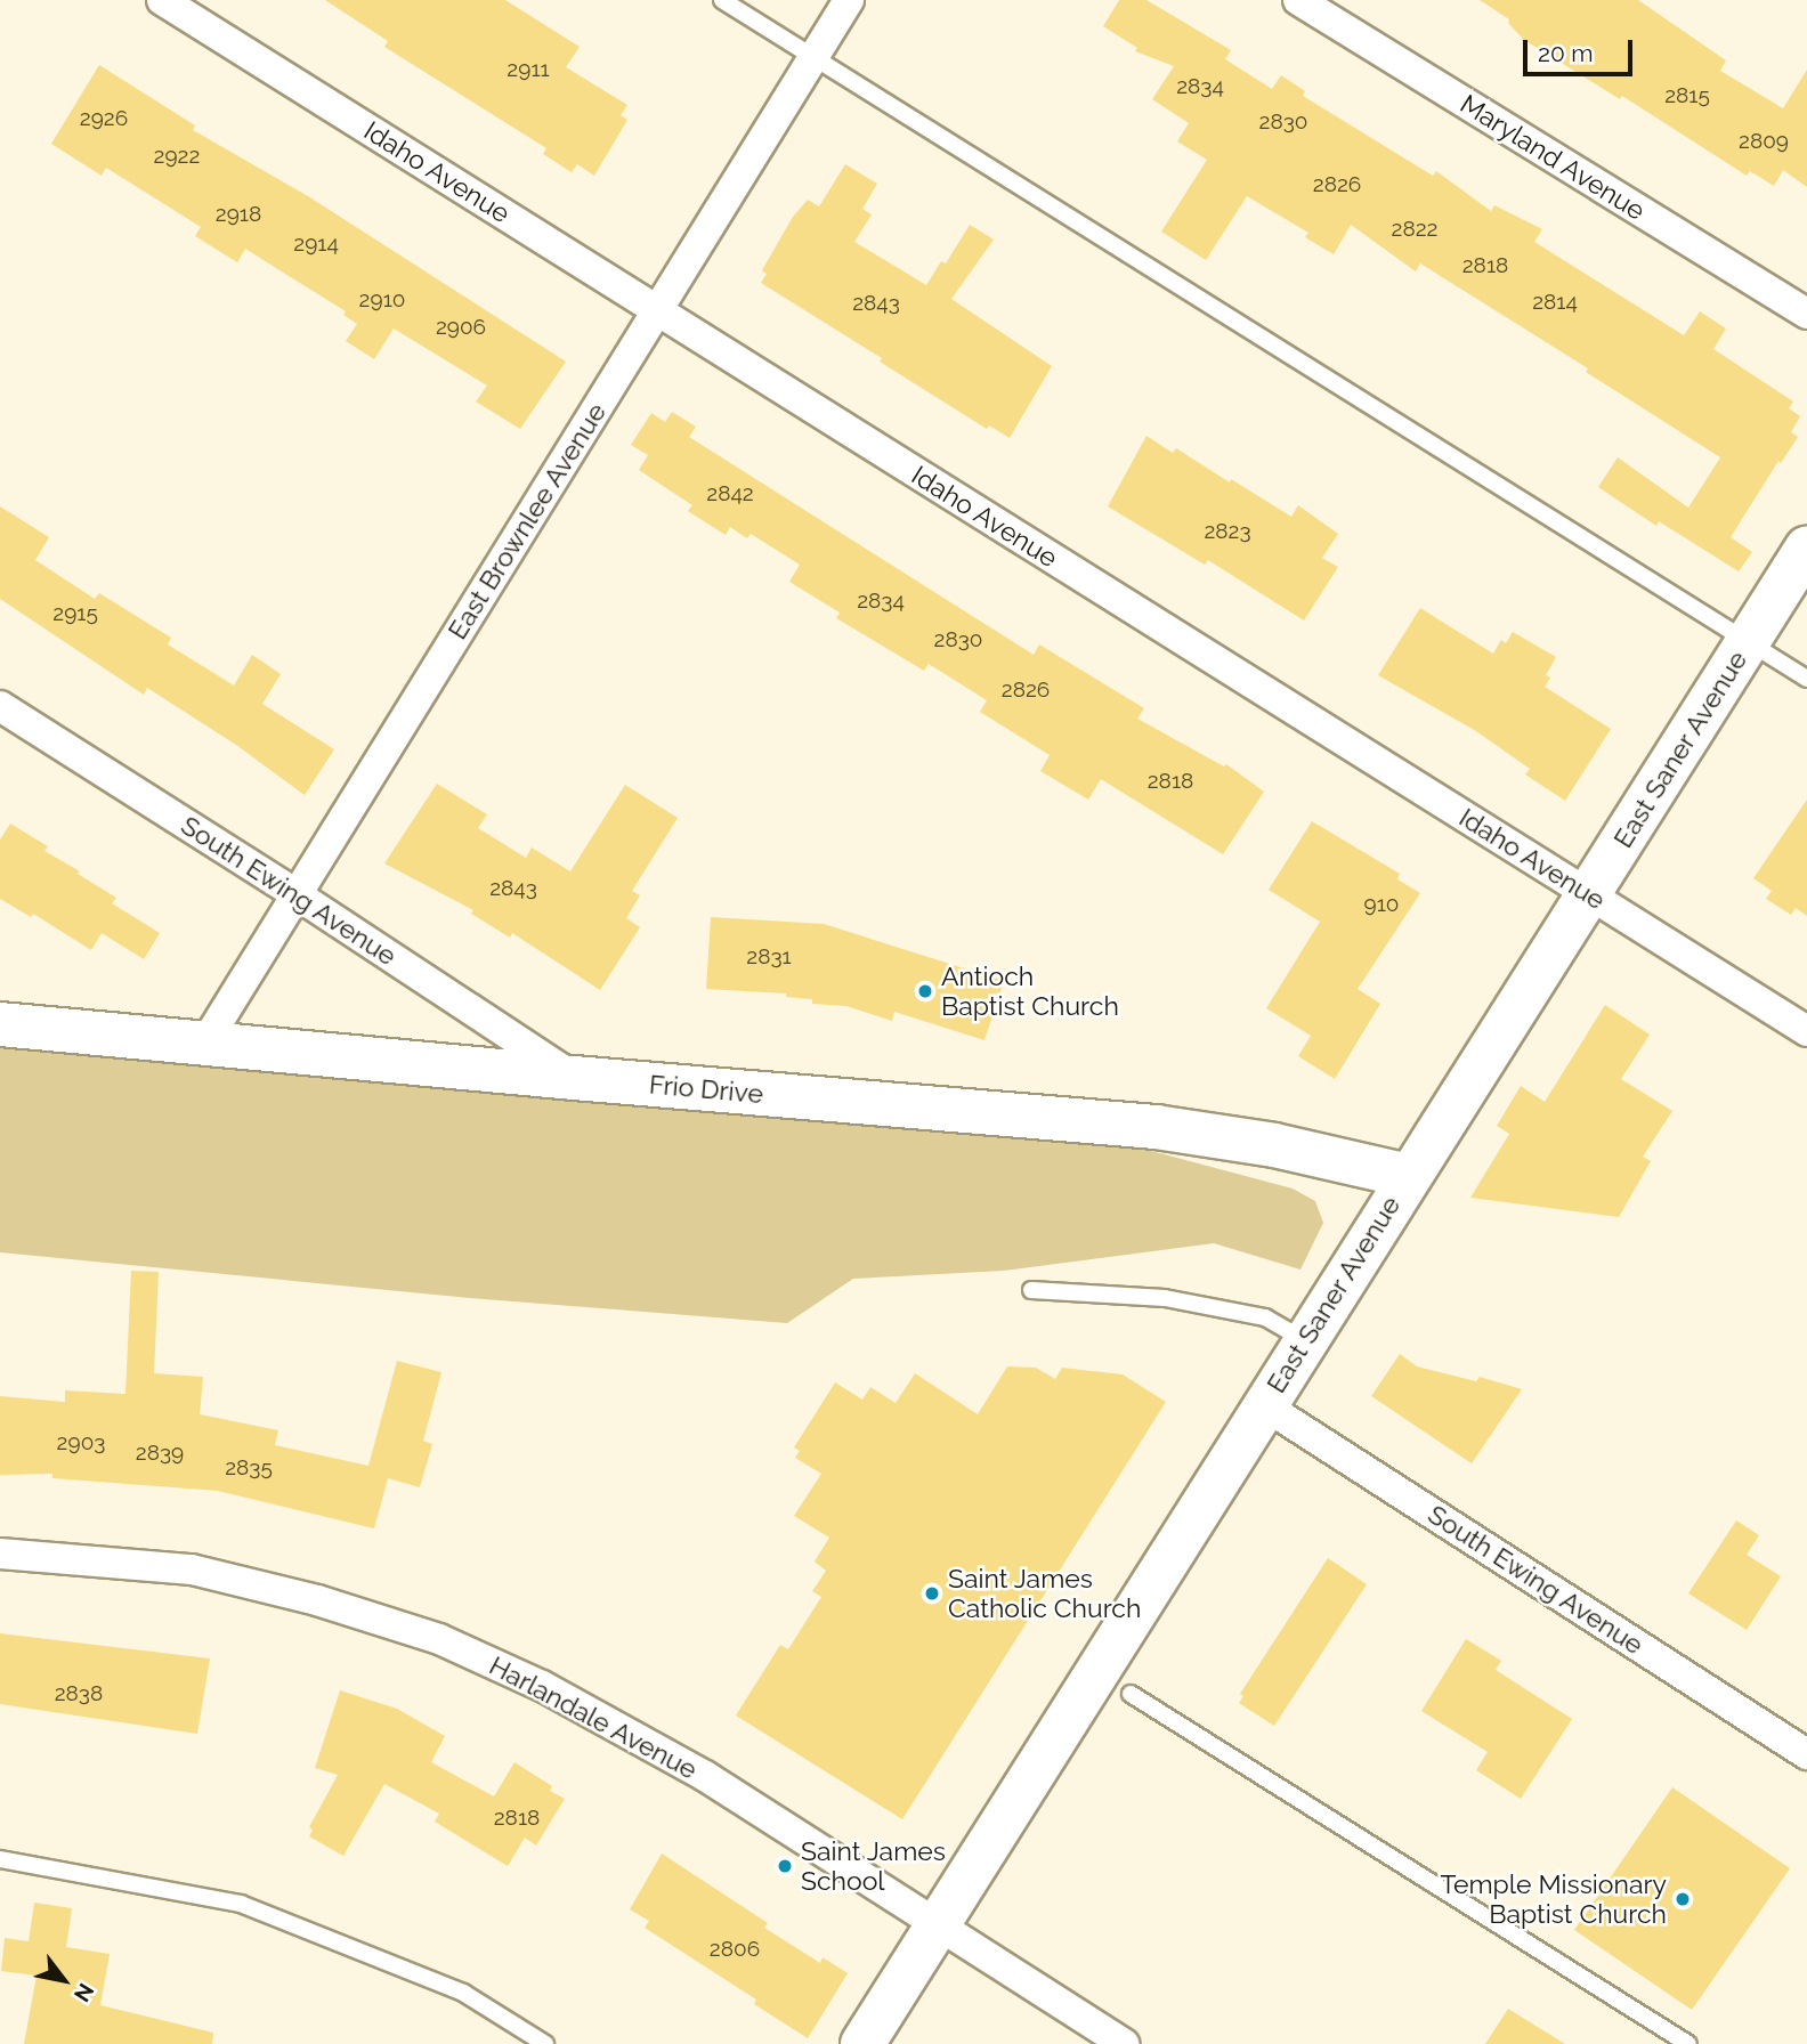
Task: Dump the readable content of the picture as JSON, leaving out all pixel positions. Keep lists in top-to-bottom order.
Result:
{
  "streets": {
    "street": [
      "Maryland Avenue",
      "Idaho Avenue",
      "East Brownlee Avenue",
      "East Saner Avenue",
      "South Ewing Avenue",
      "Frio Drive",
      "Harlandale Avenue"
    ]
  },
  "crossings": [
    ["Idaho Avenue", "East Brownlee Avenue"],
    ["Idaho Avenue", "East Saner Avenue"],
    ["East Brownlee Avenue", "South Ewing Avenue"],
    ["East Brownlee Avenue", "Frio Drive"],
    ["East Saner Avenue", "South Ewing Avenue"],
    ["East Saner Avenue", "Frio Drive"],
    ["East Saner Avenue", "Harlandale Avenue"],
    ["South Ewing Avenue", "Frio Drive"]
  ],
  "places": [
    "Antioch Baptist Church",
    "Saint James Catholic Church",
    "Saint James School",
    "Temple Missionary Baptist Church"
  ],
  "house_numbers": [
    "2911",
    "2834",
    "2815",
    "2926",
    "2830",
    "2809",
    "2922",
    "2826",
    "2918",
    "2822",
    "2914",
    "2818",
    "2910",
    "2814",
    "2843",
    "2906",
    "2842",
    "2823",
    "2834",
    "2915",
    "2830",
    "2826",
    "2818",
    "2843",
    "910",
    "2831",
    "2903",
    "2839",
    "2835",
    "2838",
    "2818",
    "2806"
  ],
  "scale_bar": "20 m",
  "north": "bottom right"
}
